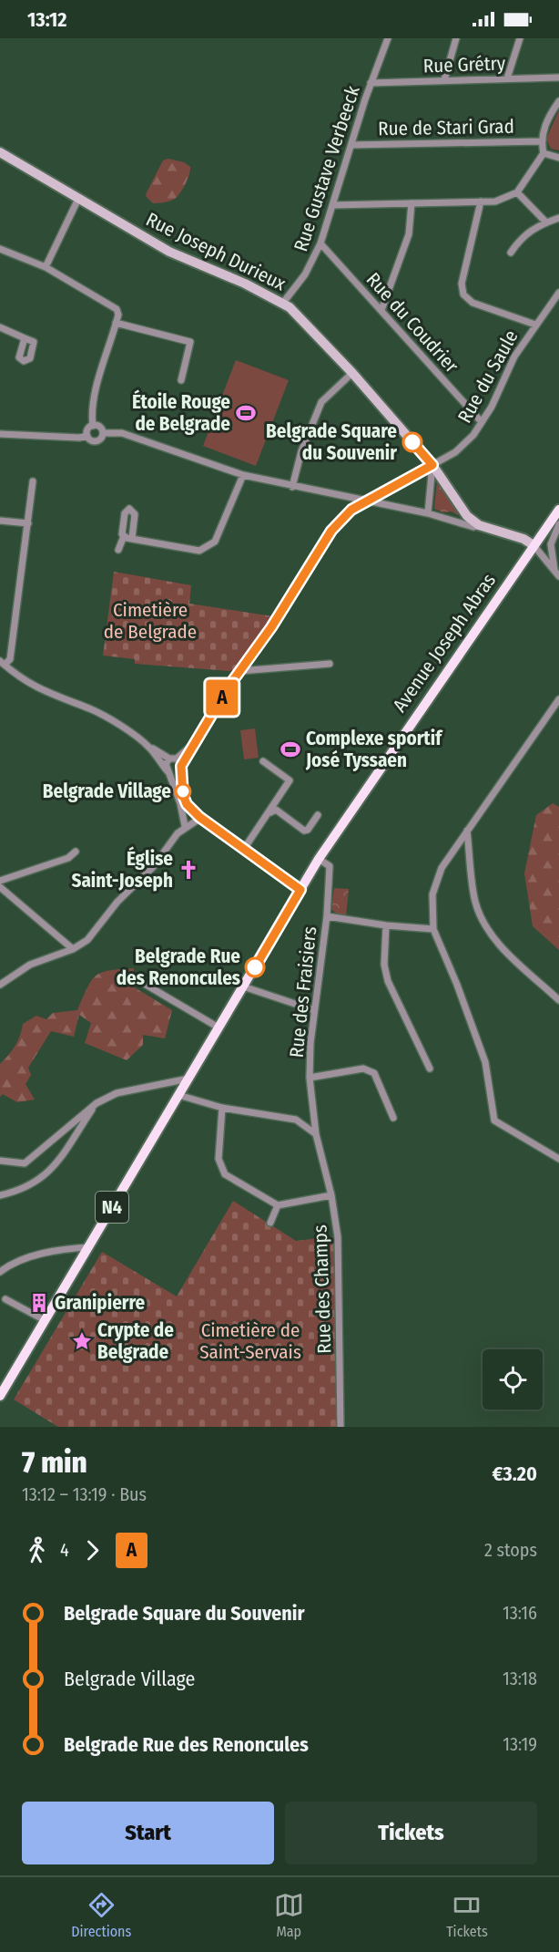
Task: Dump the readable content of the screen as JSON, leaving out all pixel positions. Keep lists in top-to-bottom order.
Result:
{
  "streets": {
    "main road": ["Avenue Joseph Abras", "N4"],
    "street": [
      "Rue Grétry",
      "Rue de Stari Grad",
      "Rue Gustave Verbeeck",
      "Rue Joseph Durieux",
      "Rue du Coudrier",
      "Rue du Saule",
      "Rue des Fraisiers",
      "Rue des Champs"
    ]
  },
  "crossings": [
    ["Rue Grétry", "Rue Gustave Verbeeck"],
    ["Rue de Stari Grad", "Rue Gustave Verbeeck"],
    ["Rue Gustave Verbeeck", "Rue Joseph Durieux"],
    ["Rue Gustave Verbeeck", "Rue du Coudrier"],
    ["Rue Joseph Durieux", "Rue du Saule"],
    ["Rue du Coudrier", "Rue du Saule"],
    ["Avenue Joseph Abras", "Rue des Fraisiers"],
    ["Avenue Joseph Abras", "N4"],
    ["Rue des Fraisiers", "Rue des Champs"]
  ],
  "parks": ["Cimetière de Belgrade", "Cimetière de Saint-Servais"],
  "places": {
    "sports": ["Étoile Rouge de Belgrade", "Complexe sportif José Tyssaen"],
    "other": ["Belgrade Square du Souvenir", "Belgrade Village", "Belgrade Rue des Renoncules"],
    "church": ["Église Saint-Joseph"],
    "building": ["Granipierre"],
    "place": ["Crypte de Belgrade"]
  },
  "lines": ["bus line A"],
  "page": {
    "status": "13:12",
    "on_map": "A",
    "heading": ["7 min", "13:12 – 13:19 · Bus", "€3.20"],
    "legs": ["4", "A", "2 stops"],
    "list": [
      {
        "name": "Belgrade Square du Souvenir",
        "value": "13:16"
      },
      {
        "name": "Belgrade Village",
        "value": "13:18"
      },
      {
        "name": "Belgrade Rue des Renoncules",
        "value": "13:19"
      }
    ],
    "buttons": ["Start", "Tickets"],
    "tabs": ["Directions", "Map", "Tickets"]
  }
}
